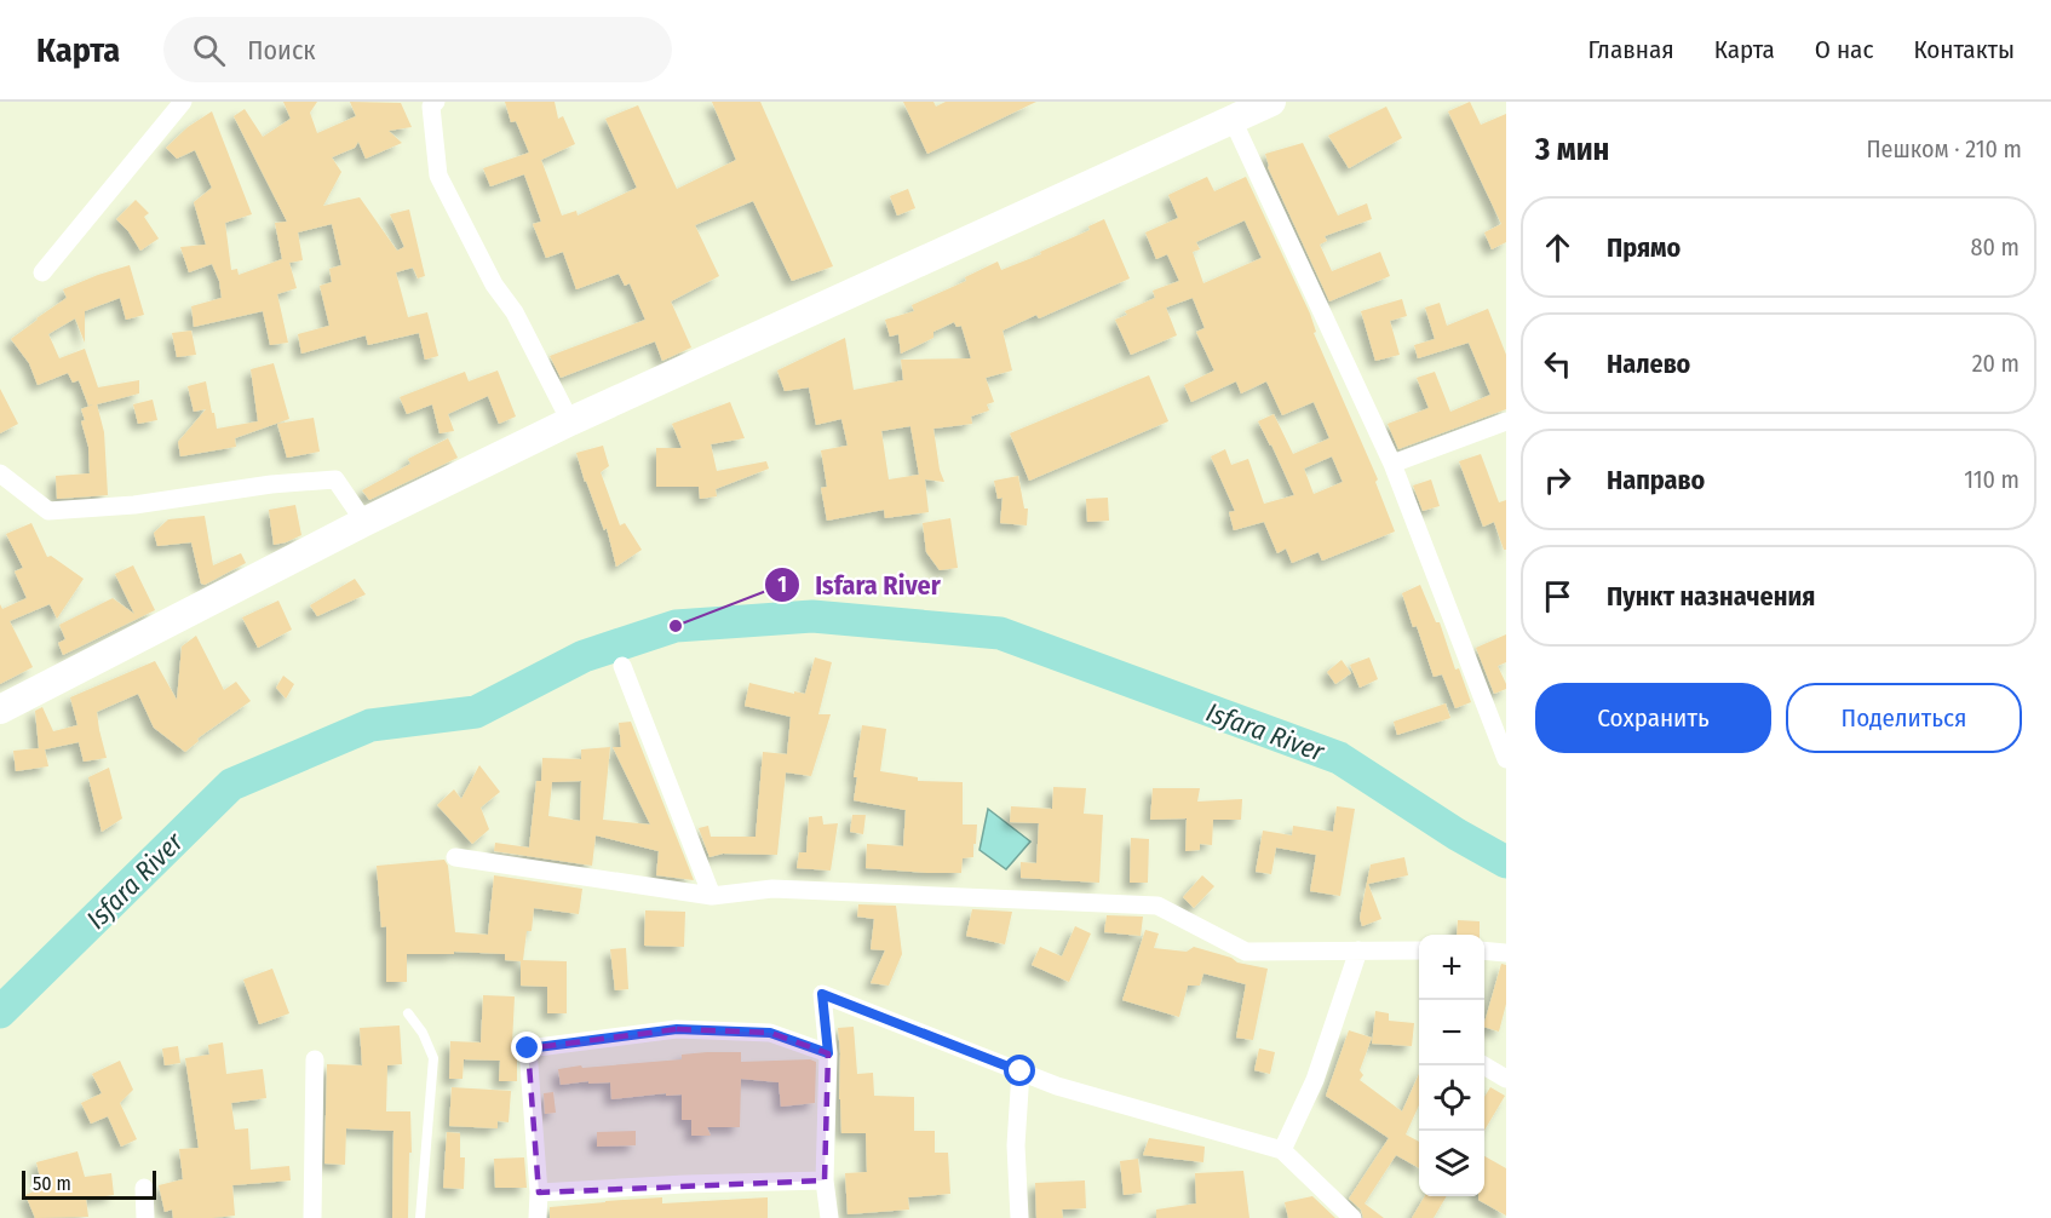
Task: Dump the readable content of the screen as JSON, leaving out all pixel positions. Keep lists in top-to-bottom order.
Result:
{
  "water": ["Isfara River"],
  "places": ["Isfara River"],
  "scale_bar": "50 m",
  "page": {
    "header": "Карта",
    "search": "Поиск",
    "nav": [
      "Главная",
      "Карта",
      "О нас",
      "Контакты"
    ],
    "heading": ["3 мин", "Пешком · 210 m"],
    "list": [
      ["Прямо", "80 m"],
      ["Налево", "20 m"],
      ["Направо", "110 m"],
      "Пункт назначения"
    ],
    "buttons": ["Сохранить", "Поделиться"],
    "map_buttons": ["+", "−"],
    "scale": "50 m"
  }
}
